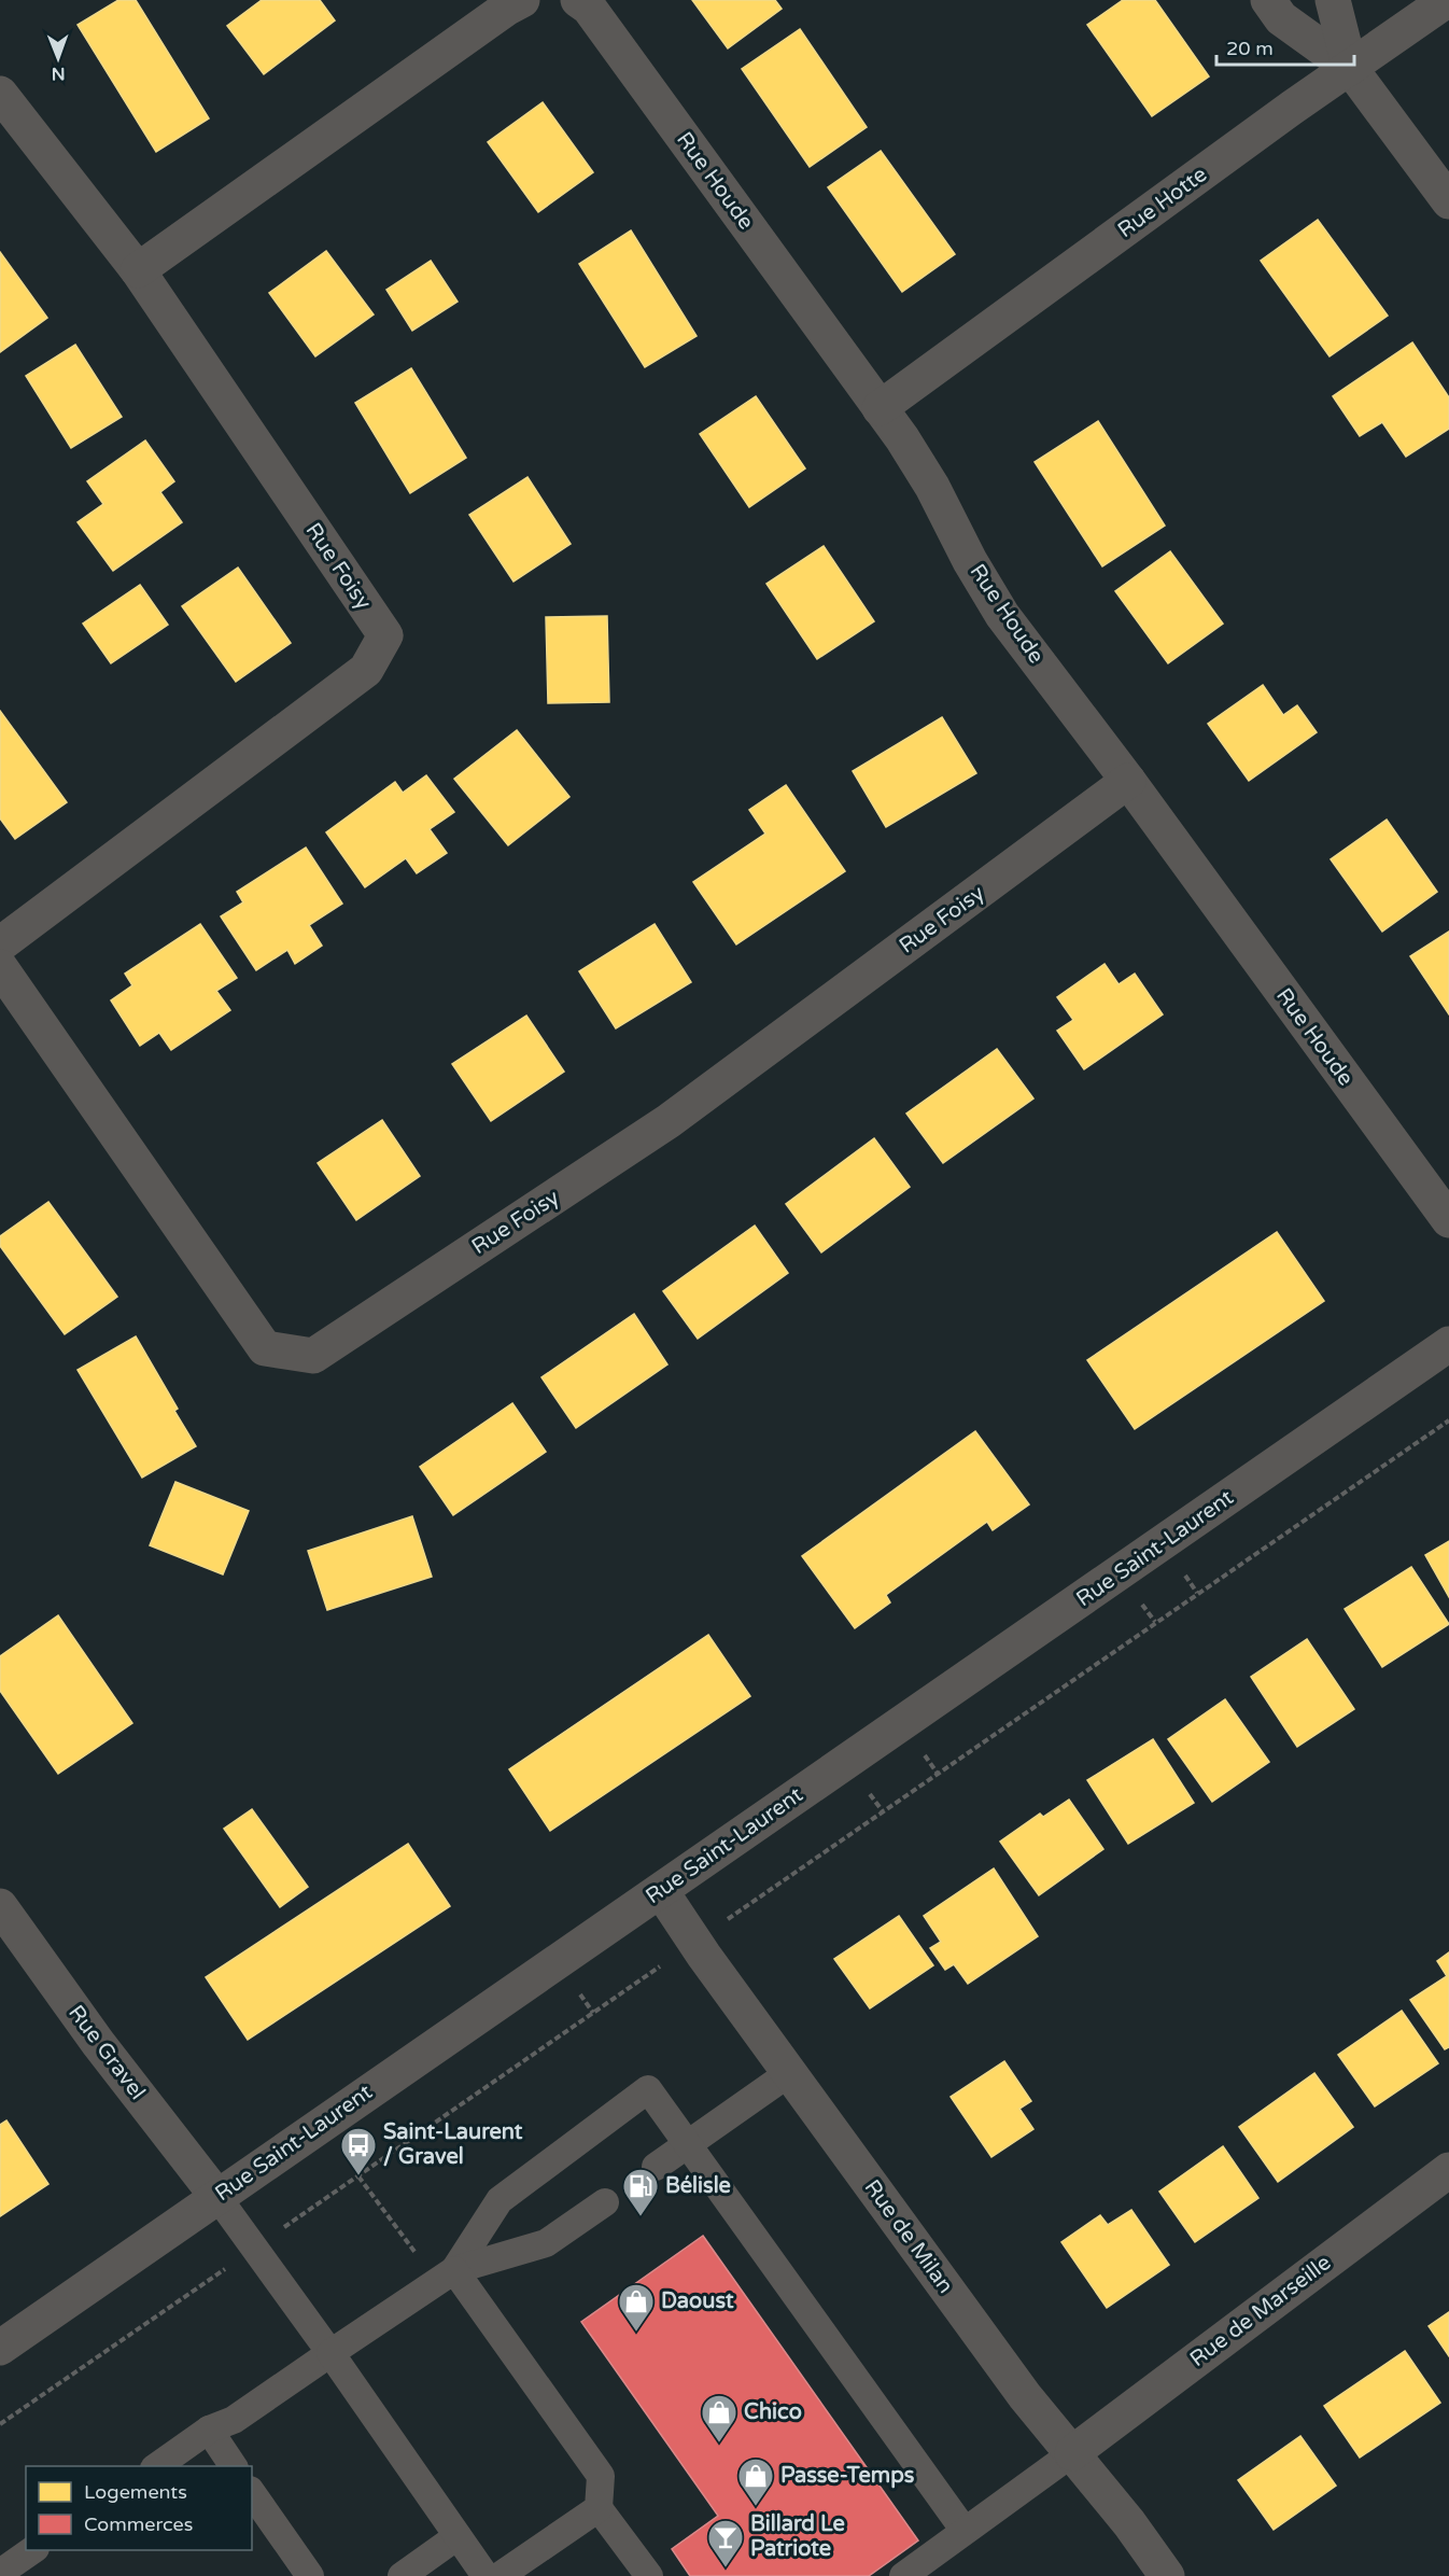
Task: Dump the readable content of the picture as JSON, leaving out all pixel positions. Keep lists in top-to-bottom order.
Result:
{
  "streets": {
    "street": [
      "Rue Houde",
      "Rue Hotte",
      "Rue Foisy",
      "Rue Saint-Laurent",
      "Rue Gravel",
      "Rue de Milan",
      "Rue de Marseille"
    ]
  },
  "crossings": [
    ["Rue Houde", "Rue Hotte"],
    ["Rue Houde", "Rue Foisy"],
    ["Rue Saint-Laurent", "Rue Gravel"],
    ["Rue Saint-Laurent", "Rue de Milan"],
    ["Rue de Milan", "Rue de Marseille"]
  ],
  "places": {
    "bus stop": ["Saint-Laurent / Gravel"],
    "fuel station": ["Bélisle"],
    "shop": ["Daoust", "Chico", "Passe-Temps"],
    "bar": ["Billard Le Patriote"]
  },
  "legend": ["Logements", "Commerces"],
  "scale_bar": "20 m",
  "north": "bottom"
}
